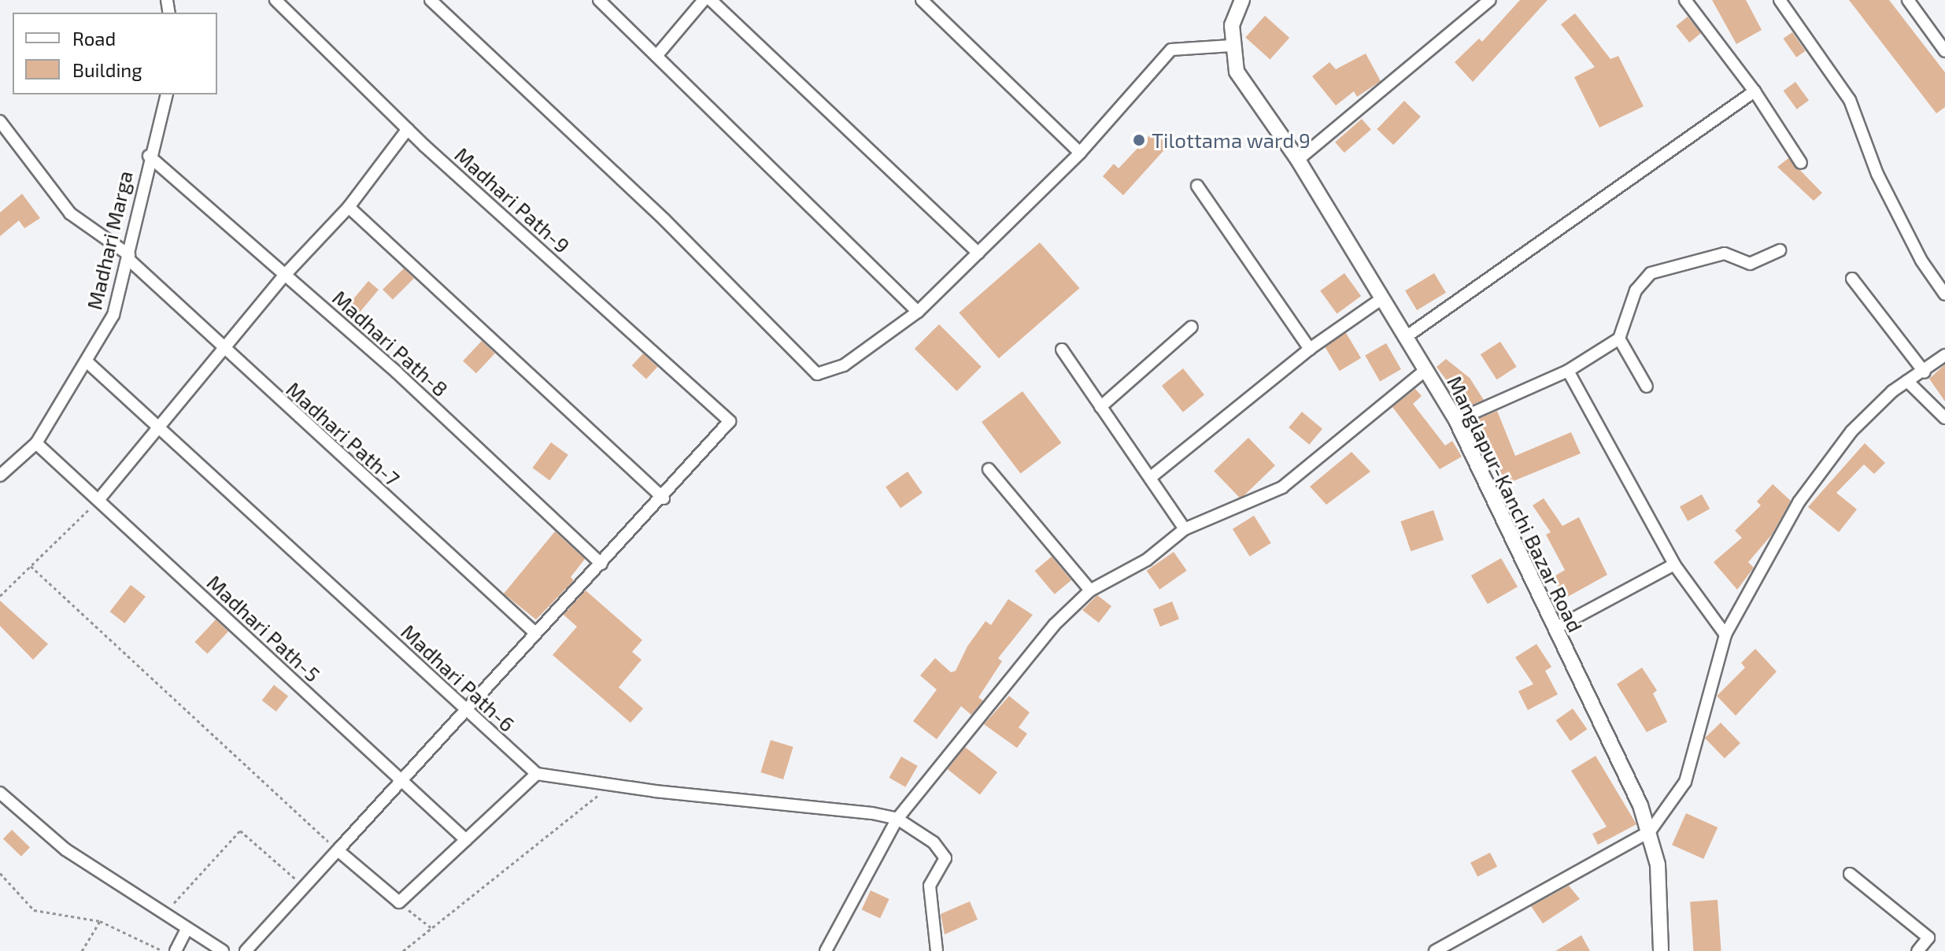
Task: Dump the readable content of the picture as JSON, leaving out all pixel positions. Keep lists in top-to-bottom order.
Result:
{
  "streets": {
    "street": [
      "Madhari Path-9",
      "Madhari Marga",
      "Madhari Path-8",
      "Madhari Path-7",
      "Manglapur-Kanchi Bazar Road",
      "Madhari Path-5",
      "Madhari Path-6"
    ]
  },
  "crossings": [
    ["Madhari Marga", "Madhari Path-8"],
    ["Madhari Marga", "Madhari Path-7"],
    ["Madhari Marga", "Madhari Path-5"],
    ["Madhari Marga", "Madhari Path-6"]
  ],
  "places": ["Tilottama ward 9"],
  "legend": ["Road", "Building"]
}
